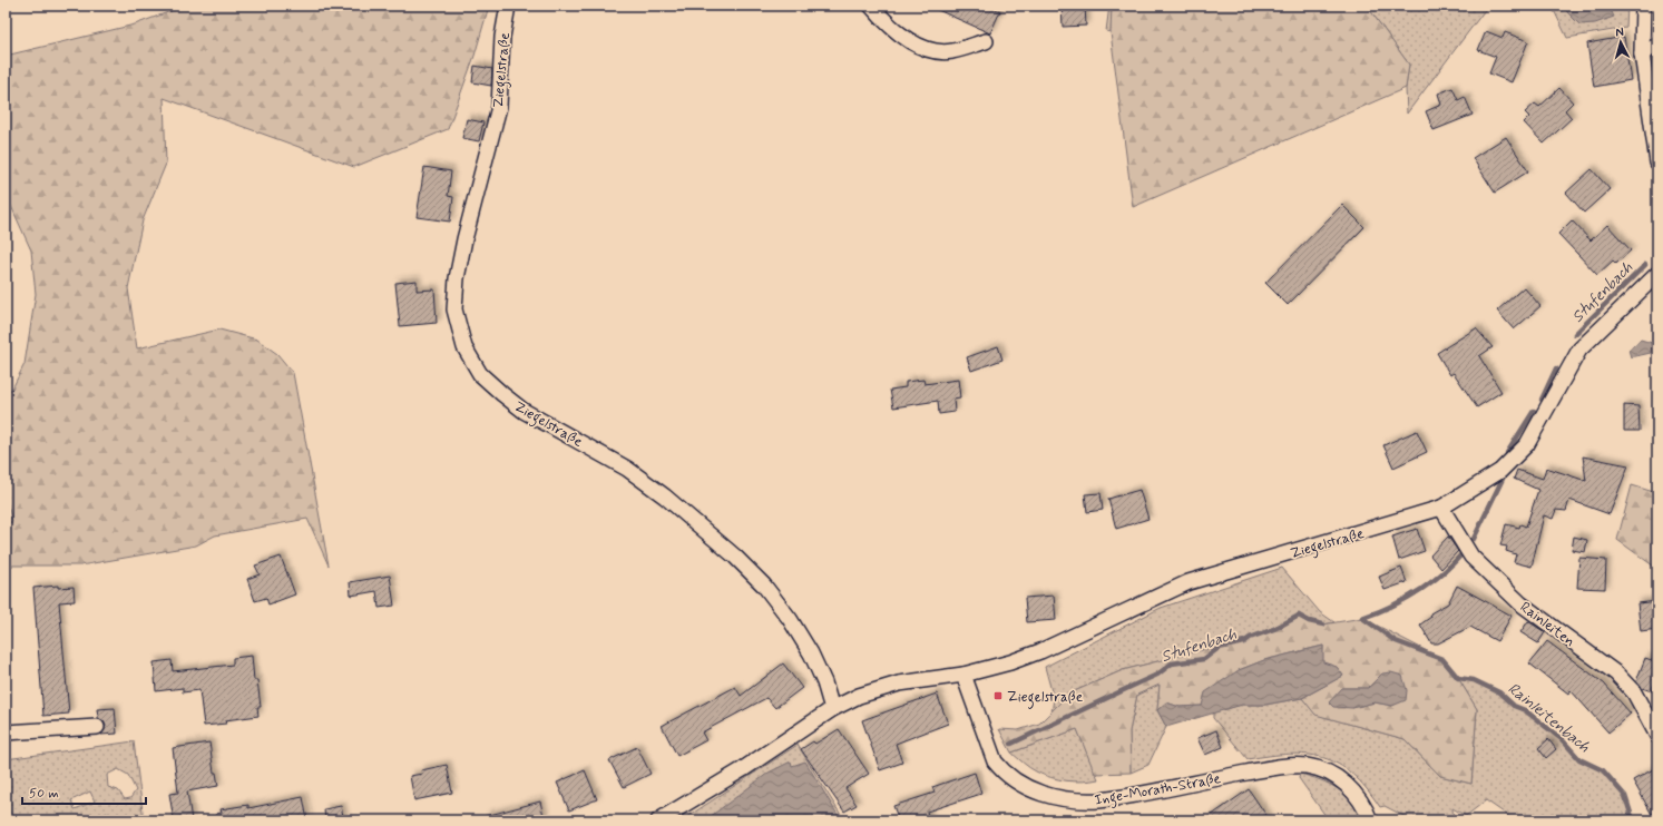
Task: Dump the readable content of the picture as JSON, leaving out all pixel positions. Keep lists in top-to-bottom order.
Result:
{
  "streets": {
    "street": ["Ziegelstraße", "Rainleiten", "Inge-Morath-Straße"]
  },
  "crossings": [
    ["Ziegelstraße", "Rainleiten"],
    ["Ziegelstraße", "Inge-Morath-Straße"]
  ],
  "water": ["Stufenbach", "Rainleitenbach"],
  "places": {
    "transit": ["Ziegelstraße"]
  },
  "scale_bar": "50 m",
  "north": "top"
}
